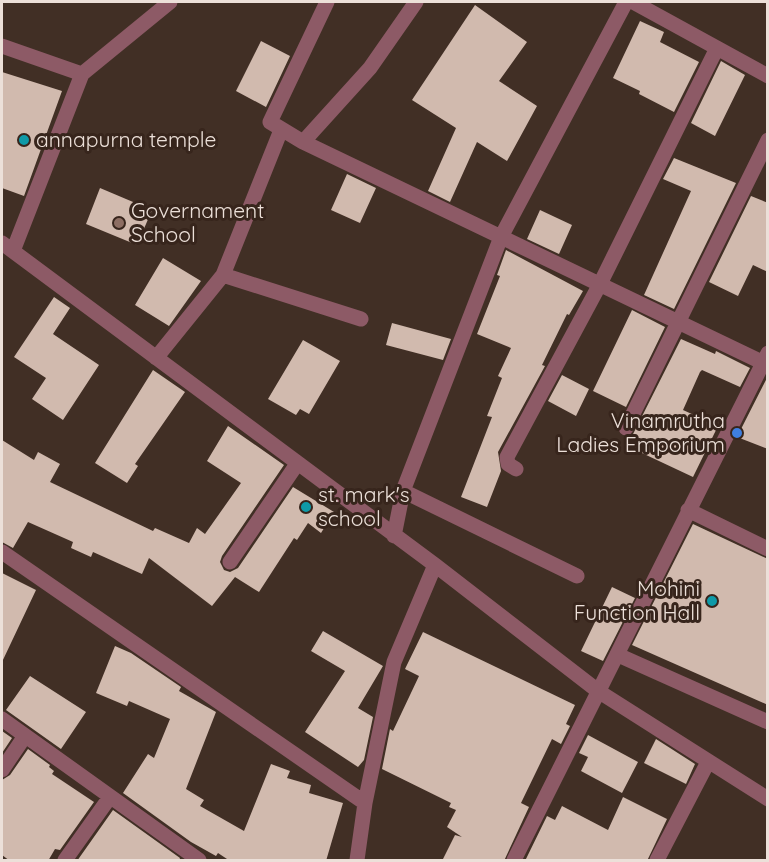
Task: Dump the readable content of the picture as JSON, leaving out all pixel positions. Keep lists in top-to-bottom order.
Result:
{
  "places": [
    "annapurna temple",
    "Governament School",
    "Vinamrutha Ladies Emporium",
    "st. mark's school",
    "Mohini Function Hall"
  ]
}
